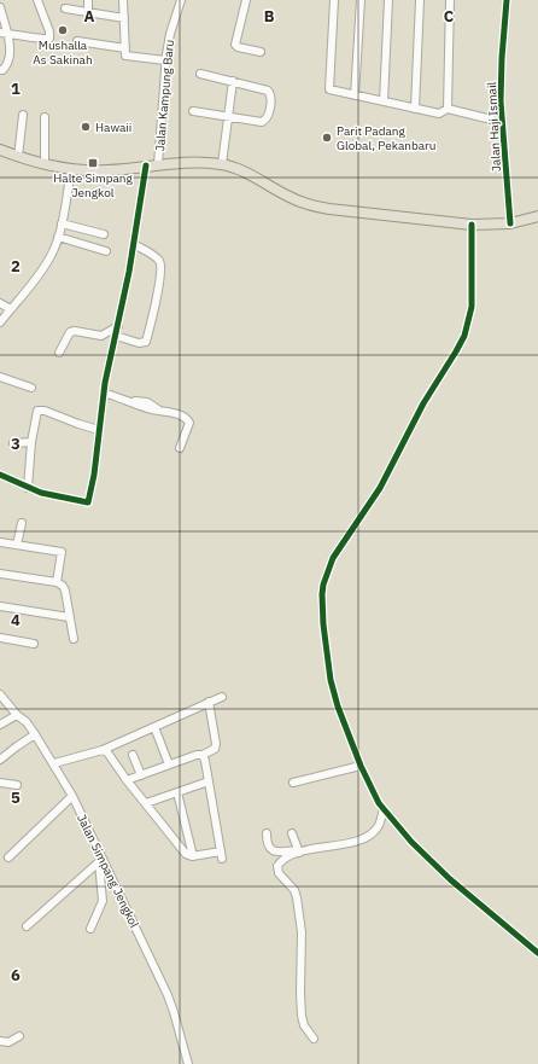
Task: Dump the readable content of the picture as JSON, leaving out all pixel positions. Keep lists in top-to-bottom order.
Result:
{
  "streets": {
    "street": ["Jalan Kampung Baru", "Jalan Haji Ismail", "Jalan Simpang Jengkol"]
  },
  "places": {
    "other": ["Mushalla As Sakinah", "Hawaii", "Parit Padang Global, Pekanbaru"],
    "transit": ["Halte Simpang Jengkol"]
  },
  "grid": {
    "columns": ["A", "B", "C"],
    "rows": [
      "1",
      "2",
      "3",
      "4",
      "5",
      "6"
    ]
  }
}
